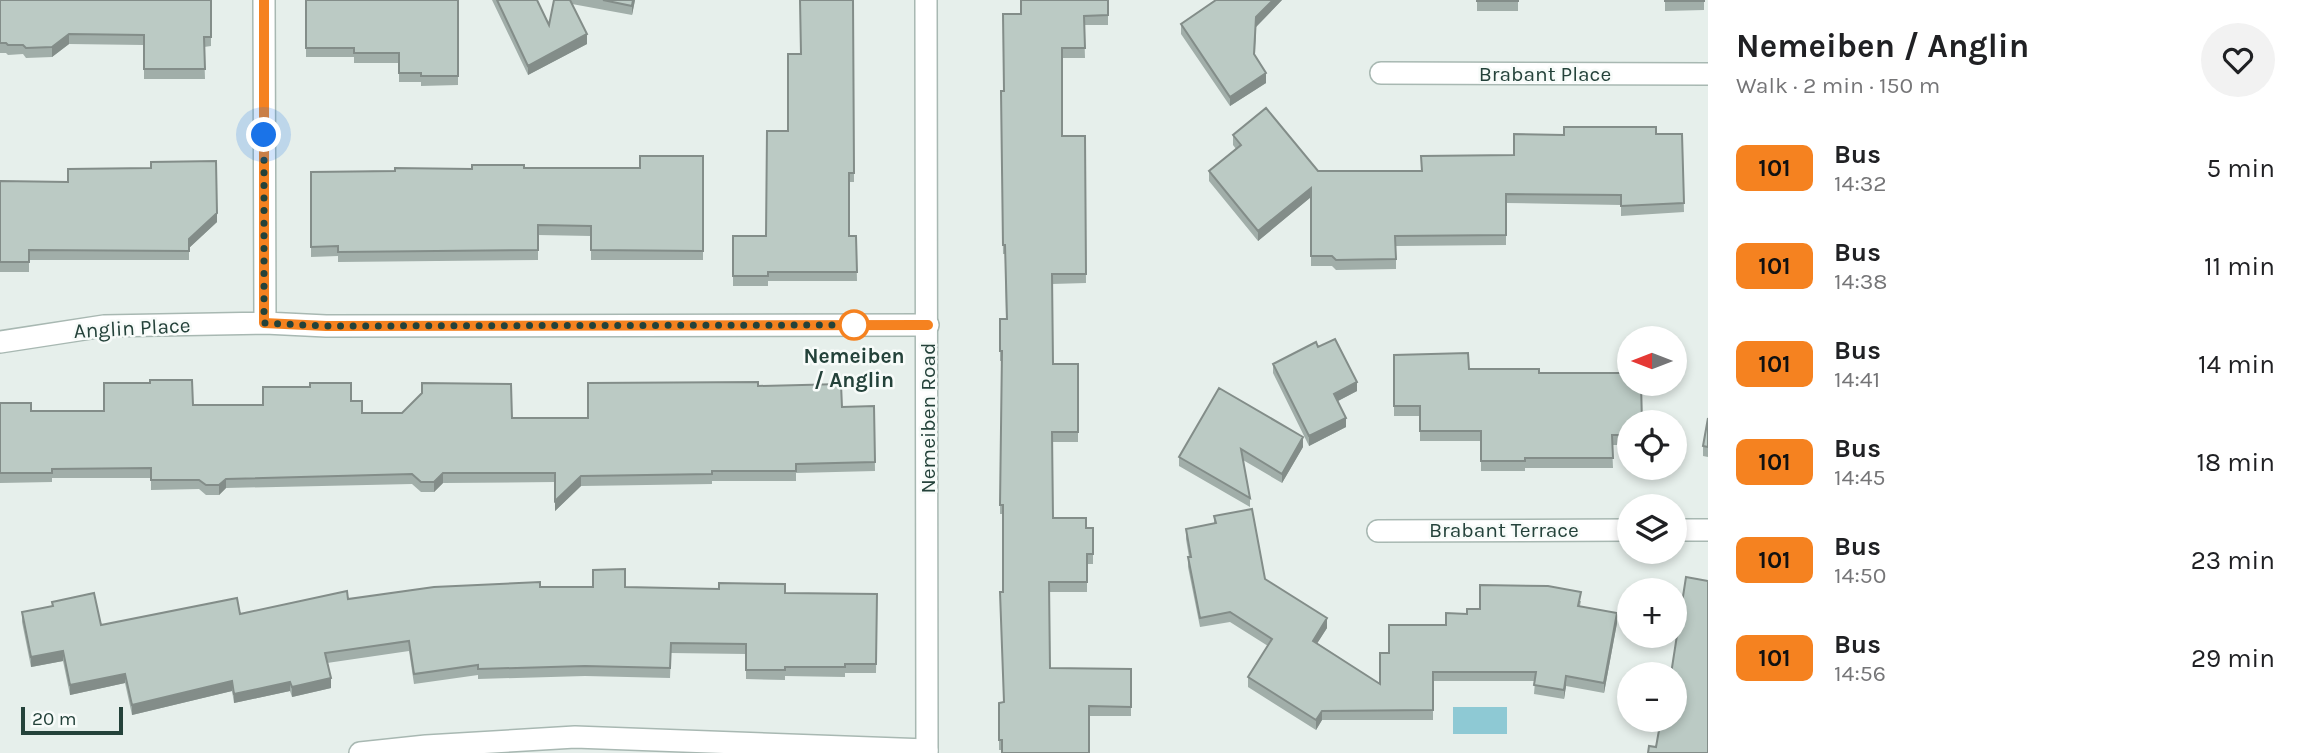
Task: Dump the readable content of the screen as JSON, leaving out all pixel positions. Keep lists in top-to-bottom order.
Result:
{
  "streets": {
    "street": [
      "Brabant Place",
      "Anglin Place",
      "Nemeiben Road",
      "Brabant Terrace"
    ]
  },
  "crossings": [
    ["Anglin Place", "Nemeiben Road"]
  ],
  "places": ["Nemeiben / Anglin"],
  "lines": ["bus line 101"],
  "scale_bar": "20 m",
  "north": "left",
  "page": {
    "heading": ["Nemeiben / Anglin", "Walk · 2 min · 150 m"],
    "list": [
      {
        "mark": "101",
        "name": "Bus",
        "note": "14:32",
        "value": "5 min"
      },
      {
        "mark": "101",
        "name": "Bus",
        "note": "14:38",
        "value": "11 min"
      },
      {
        "mark": "101",
        "name": "Bus",
        "note": "14:41",
        "value": "14 min"
      },
      {
        "mark": "101",
        "name": "Bus",
        "note": "14:45",
        "value": "18 min"
      },
      {
        "mark": "101",
        "name": "Bus",
        "note": "14:50",
        "value": "23 min"
      },
      {
        "mark": "101",
        "name": "Bus",
        "note": "14:56",
        "value": "29 min"
      }
    ],
    "map_buttons": ["+", "−"],
    "scale": "20 m"
  }
}
